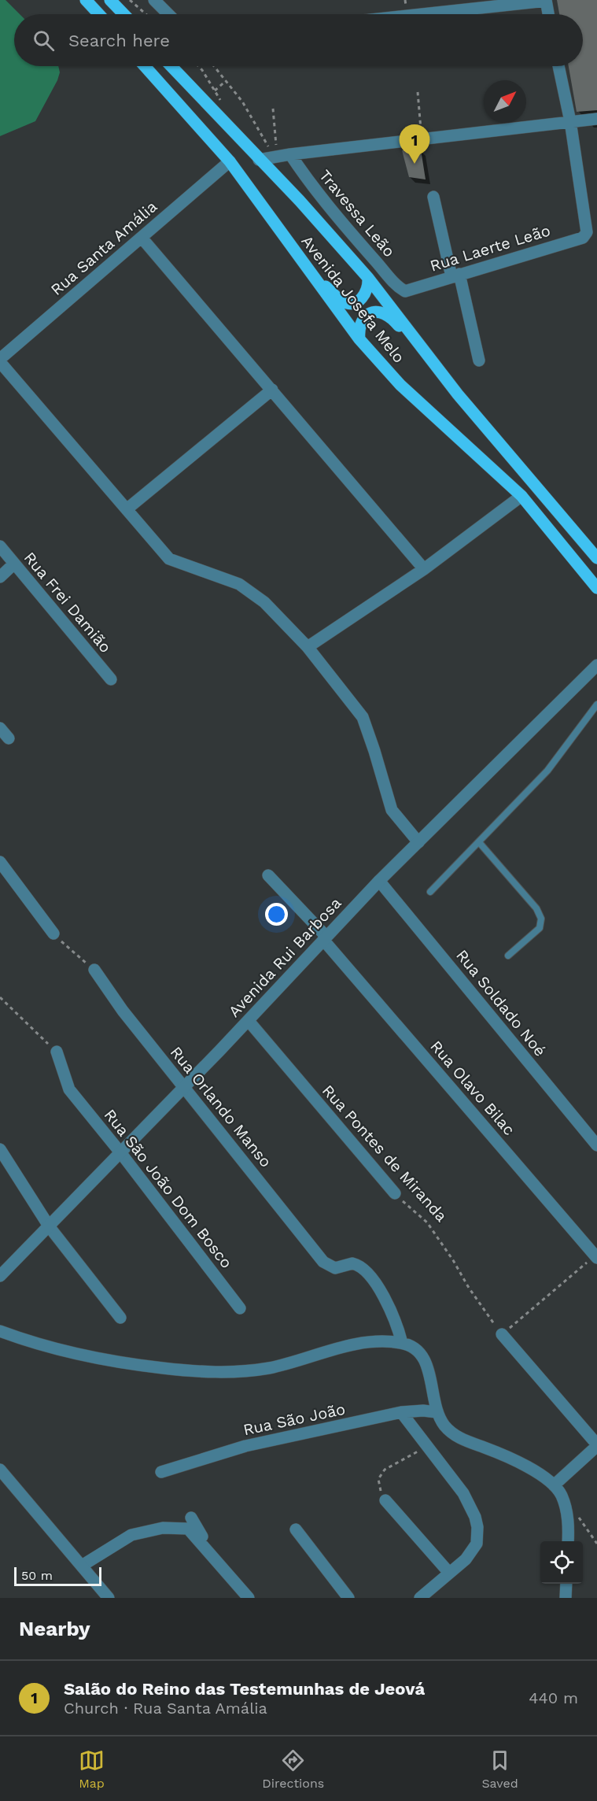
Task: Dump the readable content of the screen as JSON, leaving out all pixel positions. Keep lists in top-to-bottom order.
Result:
{
  "streets": {
    "main road": ["Avenida Josefa Melo"],
    "street": [
      "Travessa Leão",
      "Rua Santa Amália",
      "Rua Laerte Leão",
      "Rua Frei Damião",
      "Avenida Rui Barbosa",
      "Rua Soldado Noé",
      "Rua Olavo Bilac",
      "Rua Orlando Manso",
      "Rua Pontes de Miranda",
      "Rua São João Dom Bosco",
      "Rua São João"
    ]
  },
  "crossings": [
    ["Travessa Leão", "Rua Laerte Leão"],
    ["Rua Santa Amália", "Avenida Josefa Melo"],
    ["Avenida Rui Barbosa", "Rua Soldado Noé"],
    ["Avenida Rui Barbosa", "Rua Olavo Bilac"],
    ["Avenida Rui Barbosa", "Rua Orlando Manso"],
    ["Avenida Rui Barbosa", "Rua Pontes de Miranda"],
    ["Avenida Rui Barbosa", "Rua São João Dom Bosco"]
  ],
  "scale_bar": "50 m",
  "north": "top right",
  "page": {
    "search": "Search here",
    "pins": "1",
    "scale": "50 m",
    "heading": "Nearby",
    "list": [
      {
        "mark": "1",
        "name": "Salão do Reino das Testemunhas de Jeová",
        "note": "Church · Rua Santa Amália",
        "value": "440 m"
      }
    ],
    "nav": ["Map", "Directions", "Saved"]
  }
}
